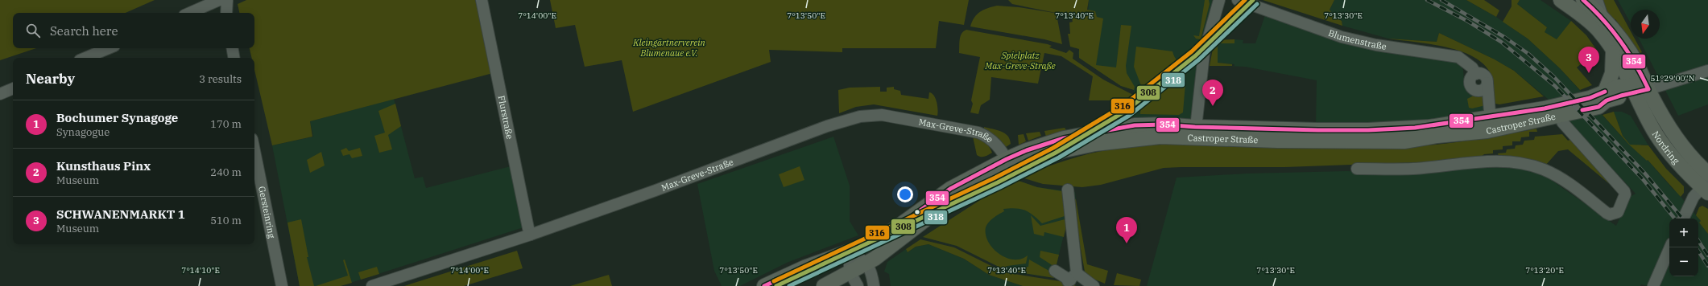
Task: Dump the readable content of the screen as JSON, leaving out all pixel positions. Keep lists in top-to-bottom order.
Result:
{
  "streets": {
    "main road": ["Castroper Straße", "Nordring"],
    "street": [
      "Blumenstraße",
      "Flurstraße",
      "Max-Greve-Straße",
      "Gersteinring"
    ]
  },
  "crossings": [
    ["Flurstraße", "Max-Greve-Straße"],
    ["Castroper Straße", "Max-Greve-Straße"],
    ["Castroper Straße", "Nordring"]
  ],
  "parks": ["Kleingärtnerverein Blumenaue e.V.", "Spielplatz Max-Greve-Straße"],
  "lines": [
    "transit line 308",
    "transit line 316",
    "transit line 354",
    "transit line 318"
  ],
  "north": "bottom",
  "page": {
    "search": "Search here",
    "pins": ["3", "2", "1"],
    "heading": ["Nearby", "3 results"],
    "list": [
      {
        "mark": "1",
        "name": "Bochumer Synagoge",
        "note": "Synagogue",
        "value": "170 m"
      },
      {
        "mark": "2",
        "name": "Kunsthaus Pinx",
        "note": "Museum",
        "value": "240 m"
      },
      {
        "mark": "3",
        "name": "SCHWANENMARKT 1",
        "note": "Museum",
        "value": "510 m"
      }
    ],
    "map_buttons": ["+", "−"]
  },
  "coordinates": [
    "7°14'00\"E",
    "7°13'40\"E",
    "7°13'50\"E",
    "7°13'30\"E",
    "51°29'00\"N",
    "7°14'10\"E",
    "7°13'20\"E"
  ]
}
